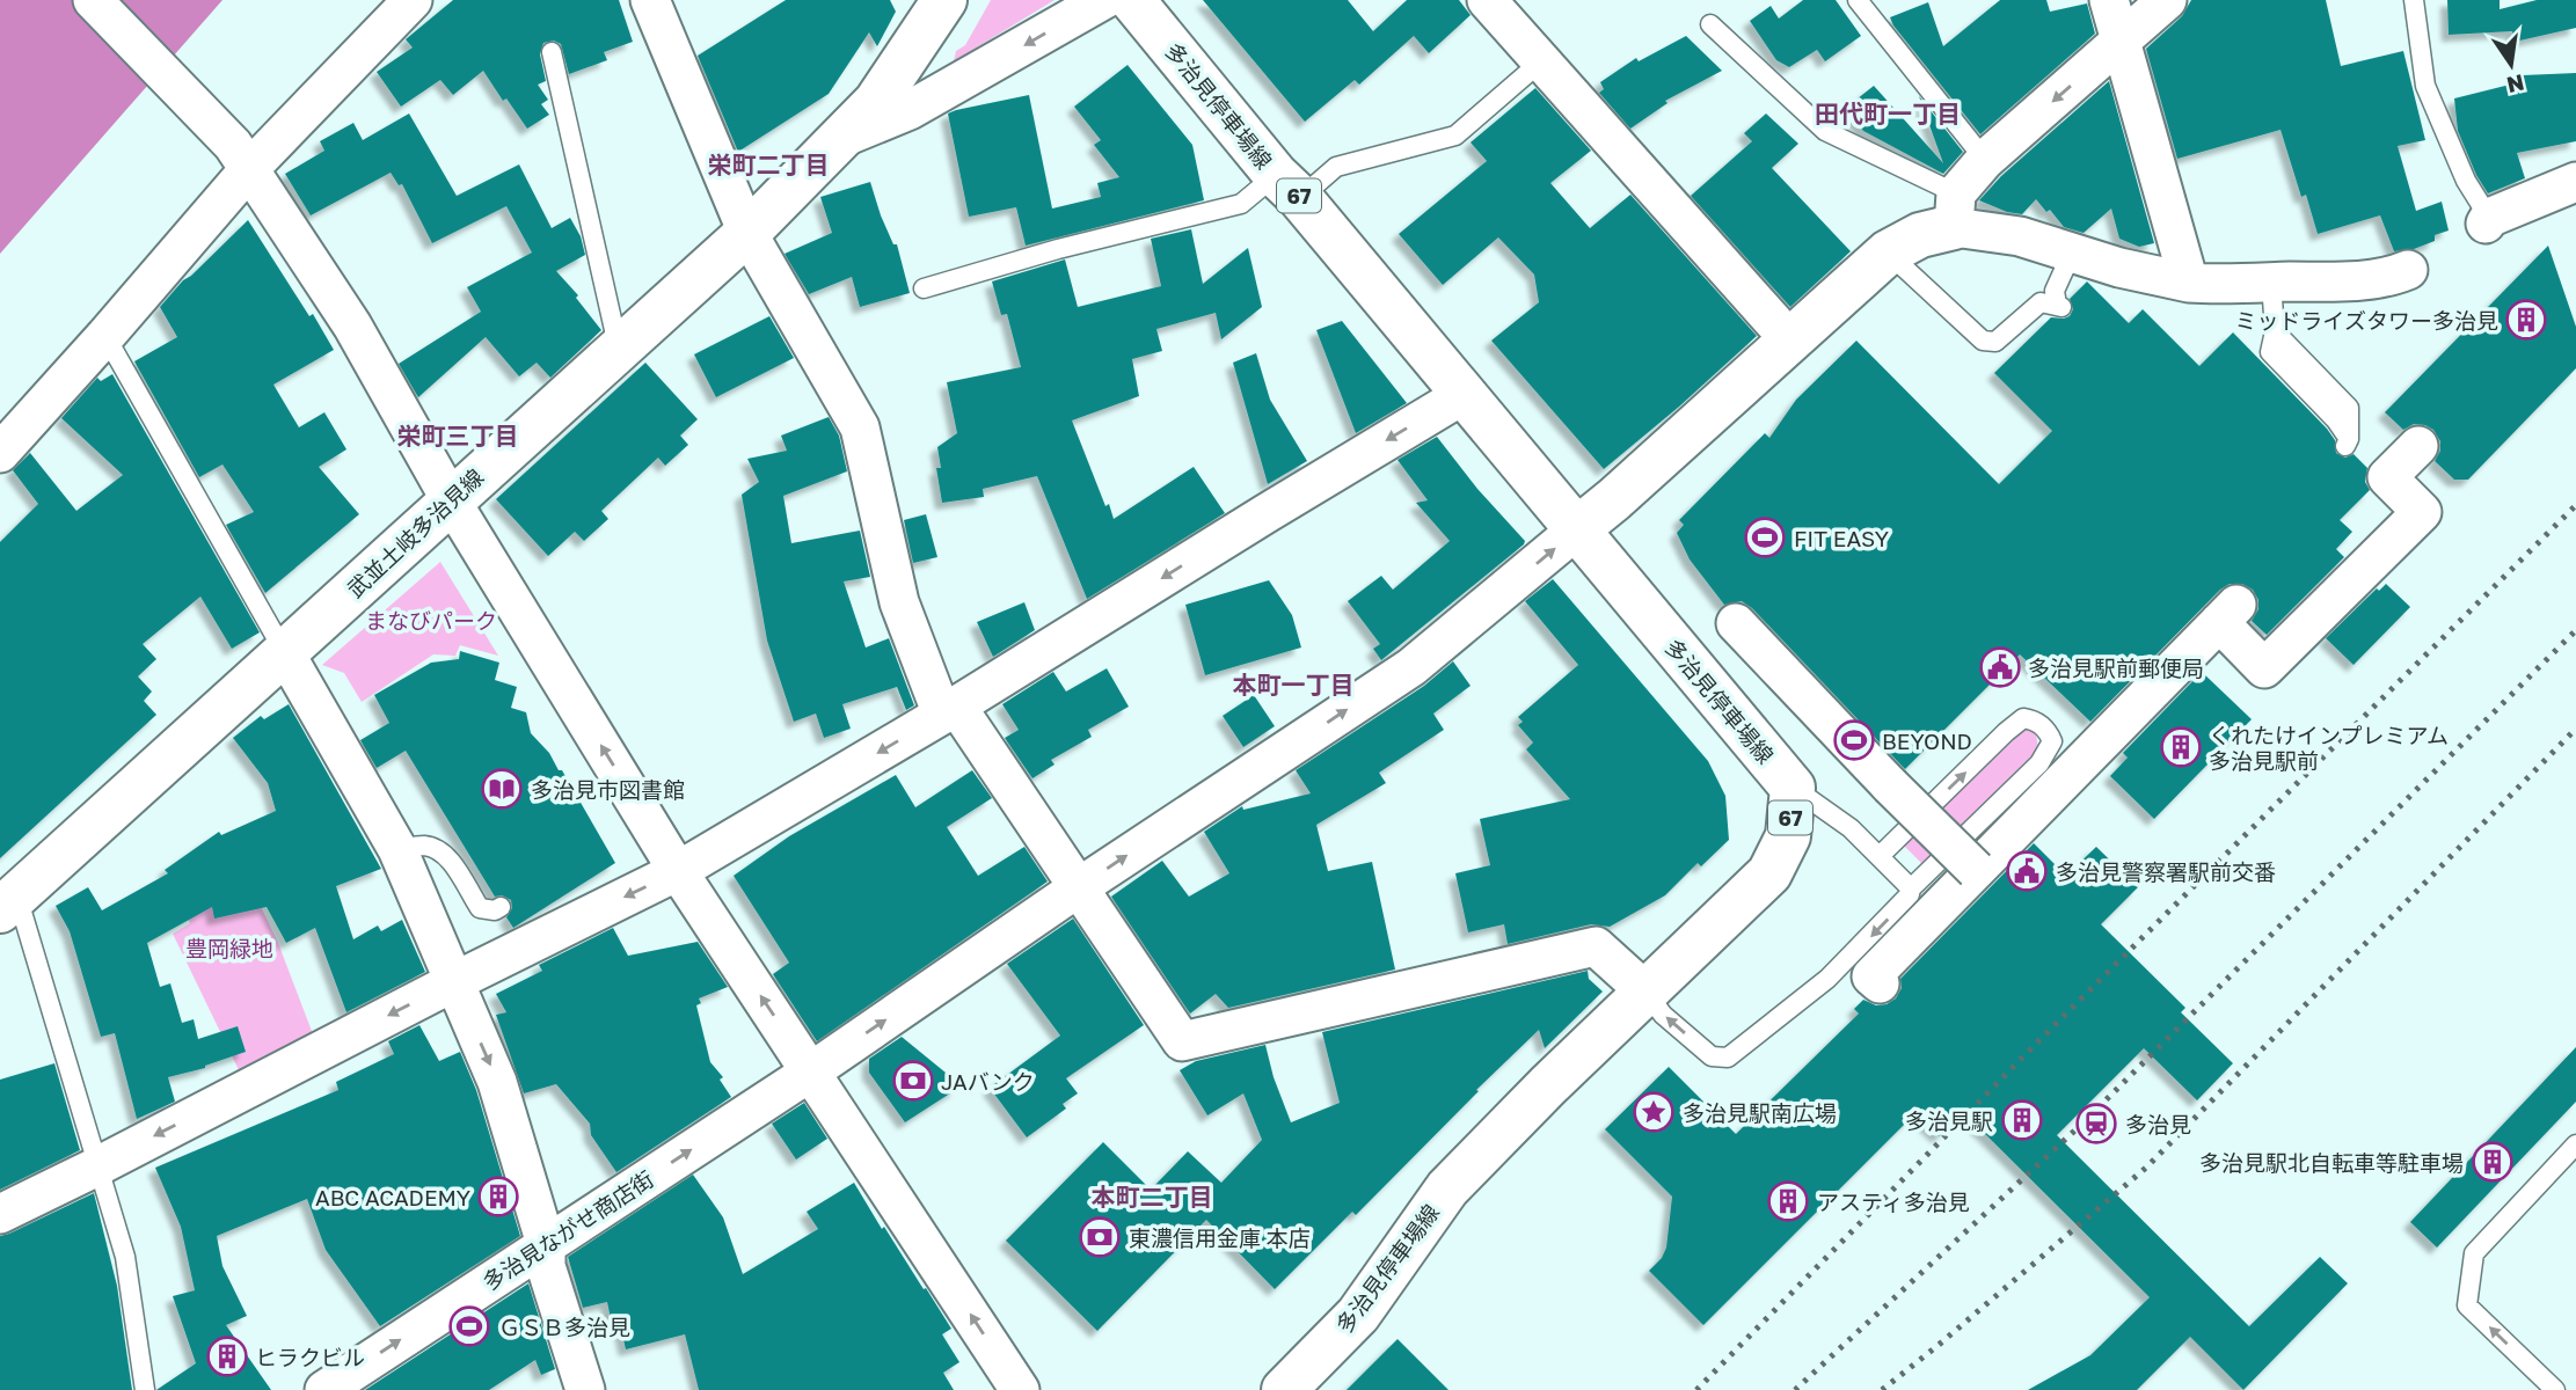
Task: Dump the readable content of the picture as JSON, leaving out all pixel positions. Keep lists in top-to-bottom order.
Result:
{
  "streets": {
    "main road": ["多治見停車場線", "67", "武並土岐多治見線"],
    "street": ["多治見ながせ商店街"]
  },
  "crossings": [
    ["多治見停車場線", "多治見ながせ商店街"]
  ],
  "districts": [
    "田代町一丁目",
    "栄町二丁目",
    "栄町三丁目",
    "本町一丁目",
    "本町二丁目"
  ],
  "parks": ["まなびパーク", "豊岡緑地"],
  "places": {
    "building": [
      "ミッドライズタワー多治見",
      "くれたけインプレミアム 多治見駅前",
      "多治見駅",
      "多治見駅北自転車等駐車場",
      "ABC ACADEMY",
      "アスティ多治見",
      "ヒラクビル"
    ],
    "sports": ["FIT EASY", "BEYOND", "ＧＳＢ多治見"],
    "public building": ["多治見駅前郵便局", "多治見警察署駅前交番"],
    "library": ["多治見市図書館"],
    "bank": ["JAバンク", "東濃信用金庫 本店"],
    "place": ["多治見駅南広場"],
    "station": ["多治見"]
  },
  "north": "bottom"
}
